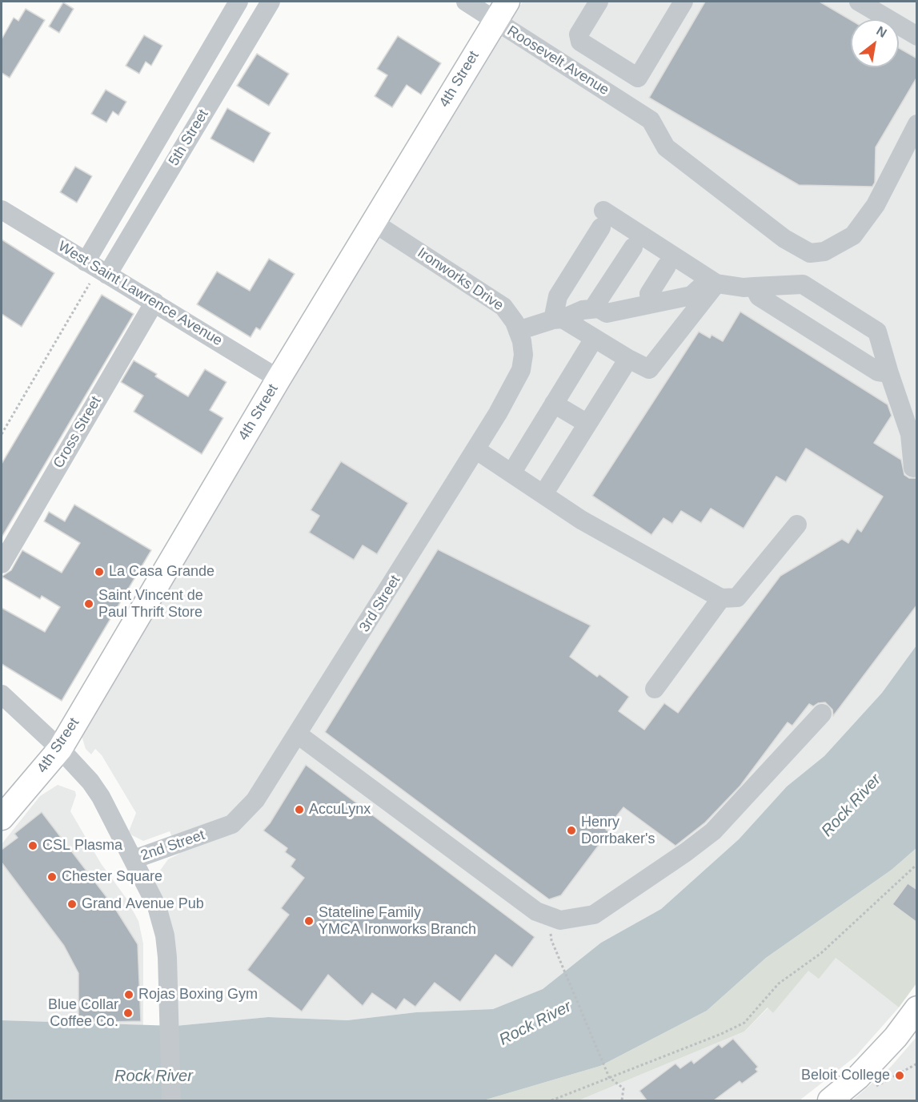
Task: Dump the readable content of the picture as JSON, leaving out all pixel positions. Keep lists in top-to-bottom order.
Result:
{
  "streets": {
    "main road": ["4th Street"],
    "street": [
      "Roosevelt Avenue",
      "5th Street",
      "Ironworks Drive",
      "West Saint Lawrence Avenue",
      "Cross Street",
      "3rd Street",
      "2nd Street"
    ]
  },
  "crossings": [
    ["Roosevelt Avenue", "4th Street"],
    ["4th Street", "Ironworks Drive"],
    ["4th Street", "West Saint Lawrence Avenue"],
    ["5th Street", "West Saint Lawrence Avenue"],
    ["Ironworks Drive", "3rd Street"],
    ["West Saint Lawrence Avenue", "Cross Street"],
    ["3rd Street", "2nd Street"]
  ],
  "water": ["Rock River"],
  "places": [
    "La Casa Grande",
    "Saint Vincent de Paul Thrift Store",
    "AccuLynx",
    "Henry Dorrbaker's",
    "CSL Plasma",
    "Chester Square",
    "Grand Avenue Pub",
    "Stateline Family YMCA Ironworks Branch",
    "Rojas Boxing Gym",
    "Blue Collar Coffee Co.",
    "Beloit College"
  ],
  "north": "top right"
}
